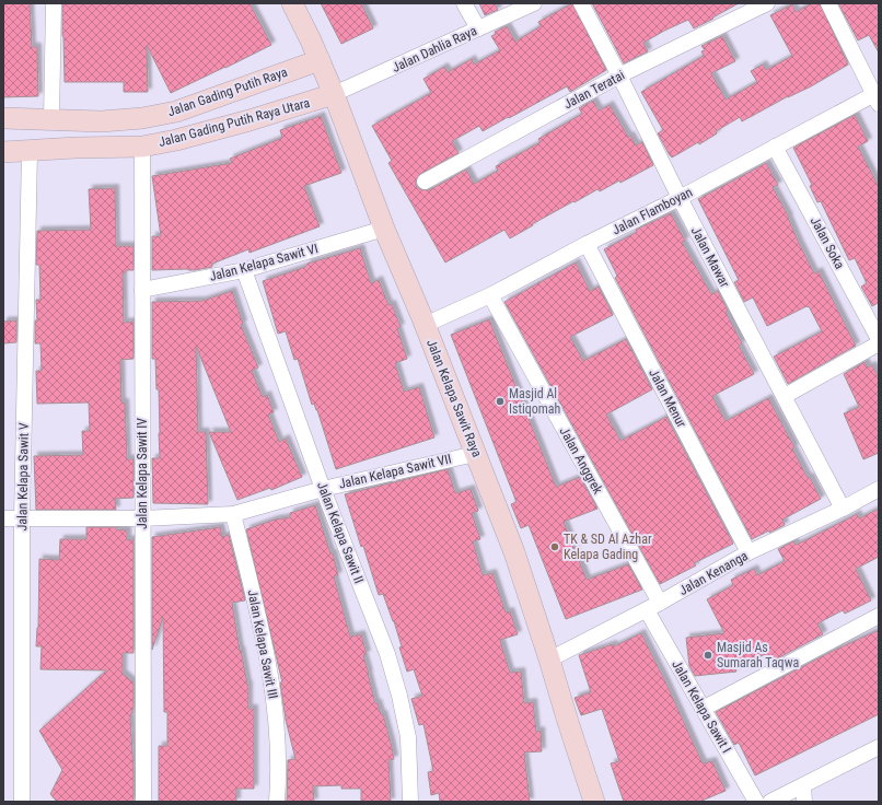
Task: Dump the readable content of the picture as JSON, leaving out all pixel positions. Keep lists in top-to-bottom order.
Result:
{
  "streets": {
    "street": [
      "Jalan Dahlia Raya",
      "Jalan Teratai",
      "Jalan Gading Putih Raya",
      "Jalan Gading Putih Raya Utara",
      "Jalan Flamboyan",
      "Jalan Soka",
      "Jalan Mawar",
      "Jalan Kelapa Sawit VI",
      "Jalan Kelapa Sawit Raya",
      "Jalan Menur",
      "Jalan Anggrek",
      "Jalan Kelapa Sawit VII",
      "Jalan Kelapa Sawit IV",
      "Jalan Kelapa Sawit V",
      "Jalan Kelapa Sawit II",
      "Jalan Kenanga",
      "Jalan Kelapa Sawit III",
      "Jalan Kelapa Sawit I"
    ]
  },
  "crossings": [
    ["Jalan Dahlia Raya", "Jalan Gading Putih Raya Utara"],
    ["Jalan Dahlia Raya", "Jalan Kelapa Sawit Raya"],
    ["Jalan Teratai", "Jalan Mawar"],
    ["Jalan Gading Putih Raya", "Jalan Kelapa Sawit Raya"],
    ["Jalan Gading Putih Raya Utara", "Jalan Kelapa Sawit Raya"],
    ["Jalan Gading Putih Raya Utara", "Jalan Kelapa Sawit IV"],
    ["Jalan Gading Putih Raya Utara", "Jalan Kelapa Sawit V"],
    ["Jalan Flamboyan", "Jalan Soka"],
    ["Jalan Flamboyan", "Jalan Mawar"],
    ["Jalan Flamboyan", "Jalan Kelapa Sawit Raya"],
    ["Jalan Flamboyan", "Jalan Menur"],
    ["Jalan Flamboyan", "Jalan Anggrek"],
    ["Jalan Mawar", "Jalan Kenanga"],
    ["Jalan Kelapa Sawit VI", "Jalan Kelapa Sawit Raya"],
    ["Jalan Kelapa Sawit VI", "Jalan Kelapa Sawit IV"],
    ["Jalan Kelapa Sawit VI", "Jalan Kelapa Sawit II"],
    ["Jalan Kelapa Sawit Raya", "Jalan Kelapa Sawit VII"],
    ["Jalan Kelapa Sawit Raya", "Jalan Kenanga"],
    ["Jalan Menur", "Jalan Kenanga"],
    ["Jalan Anggrek", "Jalan Kenanga"],
    ["Jalan Kelapa Sawit VII", "Jalan Kelapa Sawit IV"],
    ["Jalan Kelapa Sawit VII", "Jalan Kelapa Sawit V"],
    ["Jalan Kelapa Sawit VII", "Jalan Kelapa Sawit II"],
    ["Jalan Kelapa Sawit VII", "Jalan Kelapa Sawit III"],
    ["Jalan Kenanga", "Jalan Kelapa Sawit I"]
  ],
  "places": ["Masjid Al Istiqomah", "TK & SD Al Azhar Kelapa Gading", "Masjid As Sumarah Taqwa"]
}
